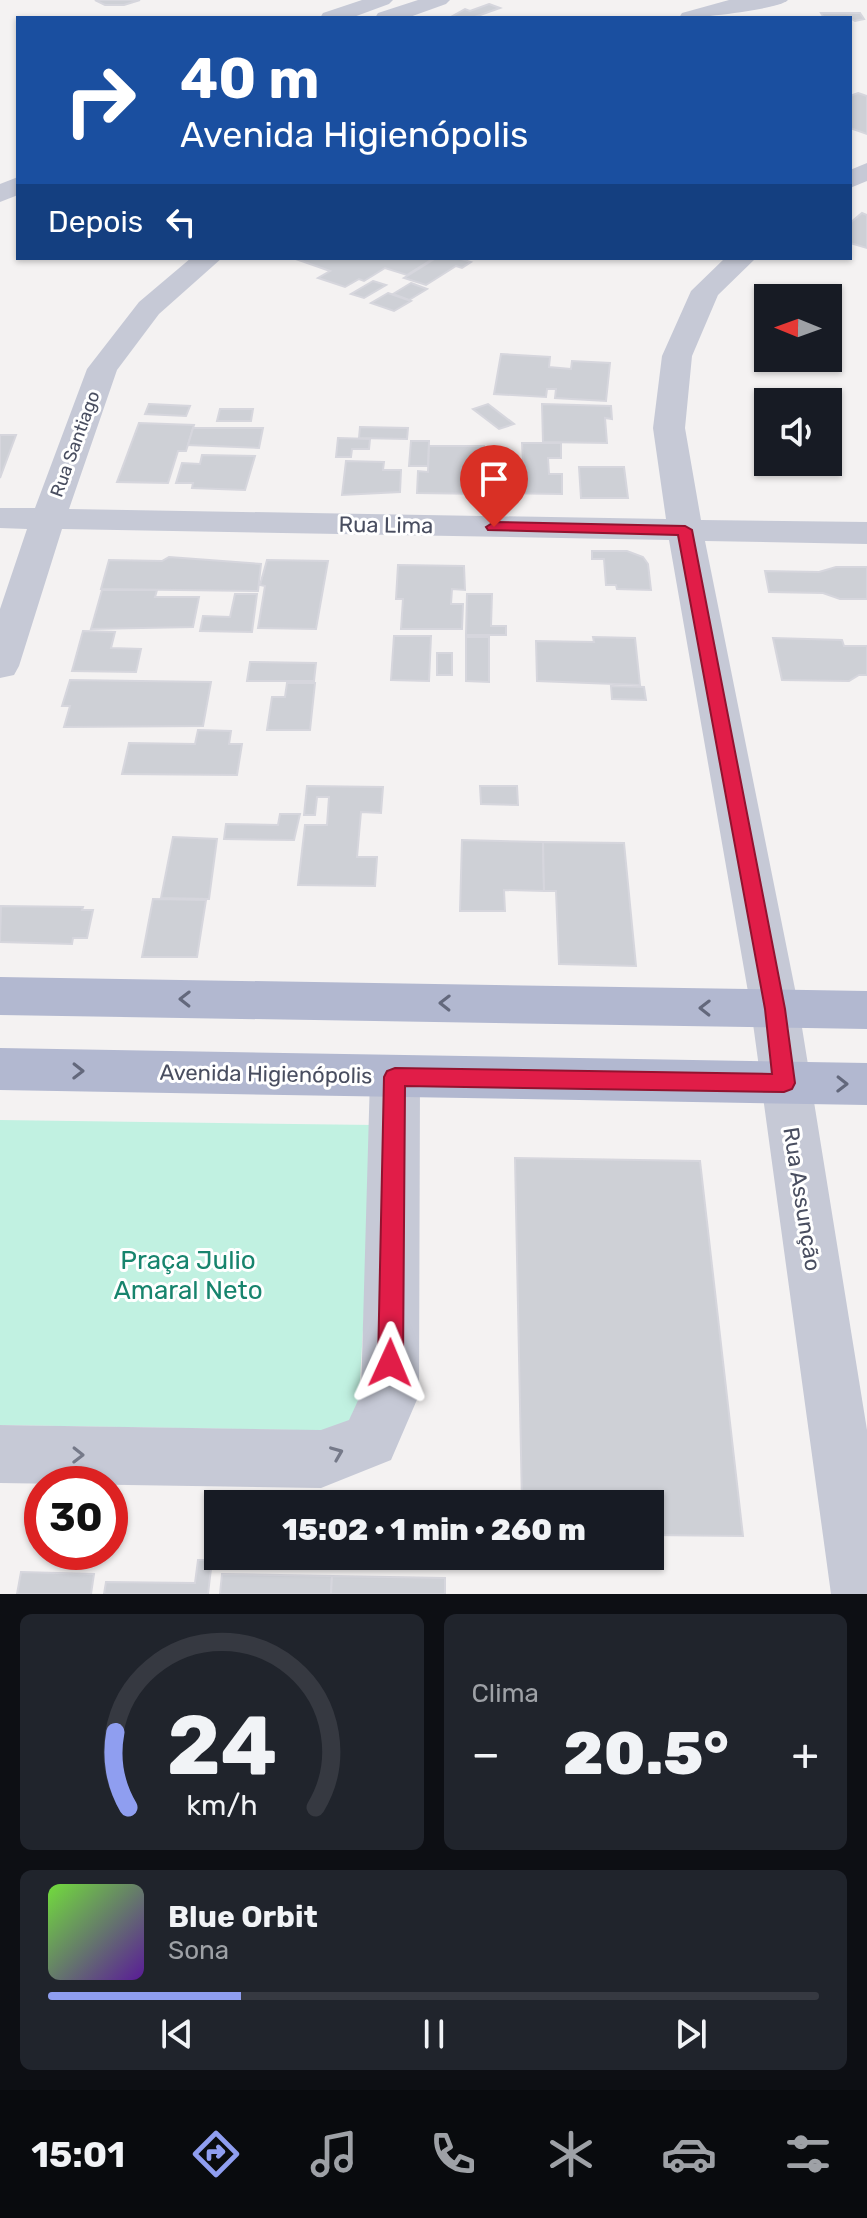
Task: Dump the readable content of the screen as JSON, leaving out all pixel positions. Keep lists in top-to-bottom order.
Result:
{
  "streets": {
    "main road": ["Avenida Higienópolis"],
    "street": ["Rua Santiago", "Rua Lima", "Rua Assunção"]
  },
  "crossings": [
    ["Rua Santiago", "Rua Lima"],
    ["Rua Lima", "Rua Assunção"],
    ["Avenida Higienópolis", "Rua Assunção"]
  ],
  "parks": ["Praça Julio Amaral Neto"],
  "north": "left",
  "page": {
    "turn": ["40 m", "Avenida Higienópolis"],
    "then": "Depois",
    "limit": "30",
    "trip": "15:02 · 1 min · 260 m",
    "tile": "Clima",
    "heat": ["−", "20.5°", "+"],
    "song": ["Blue Orbit", "Sona"],
    "tabs": "15:01",
    "gauge": ["24", "km/h"]
  }
}
